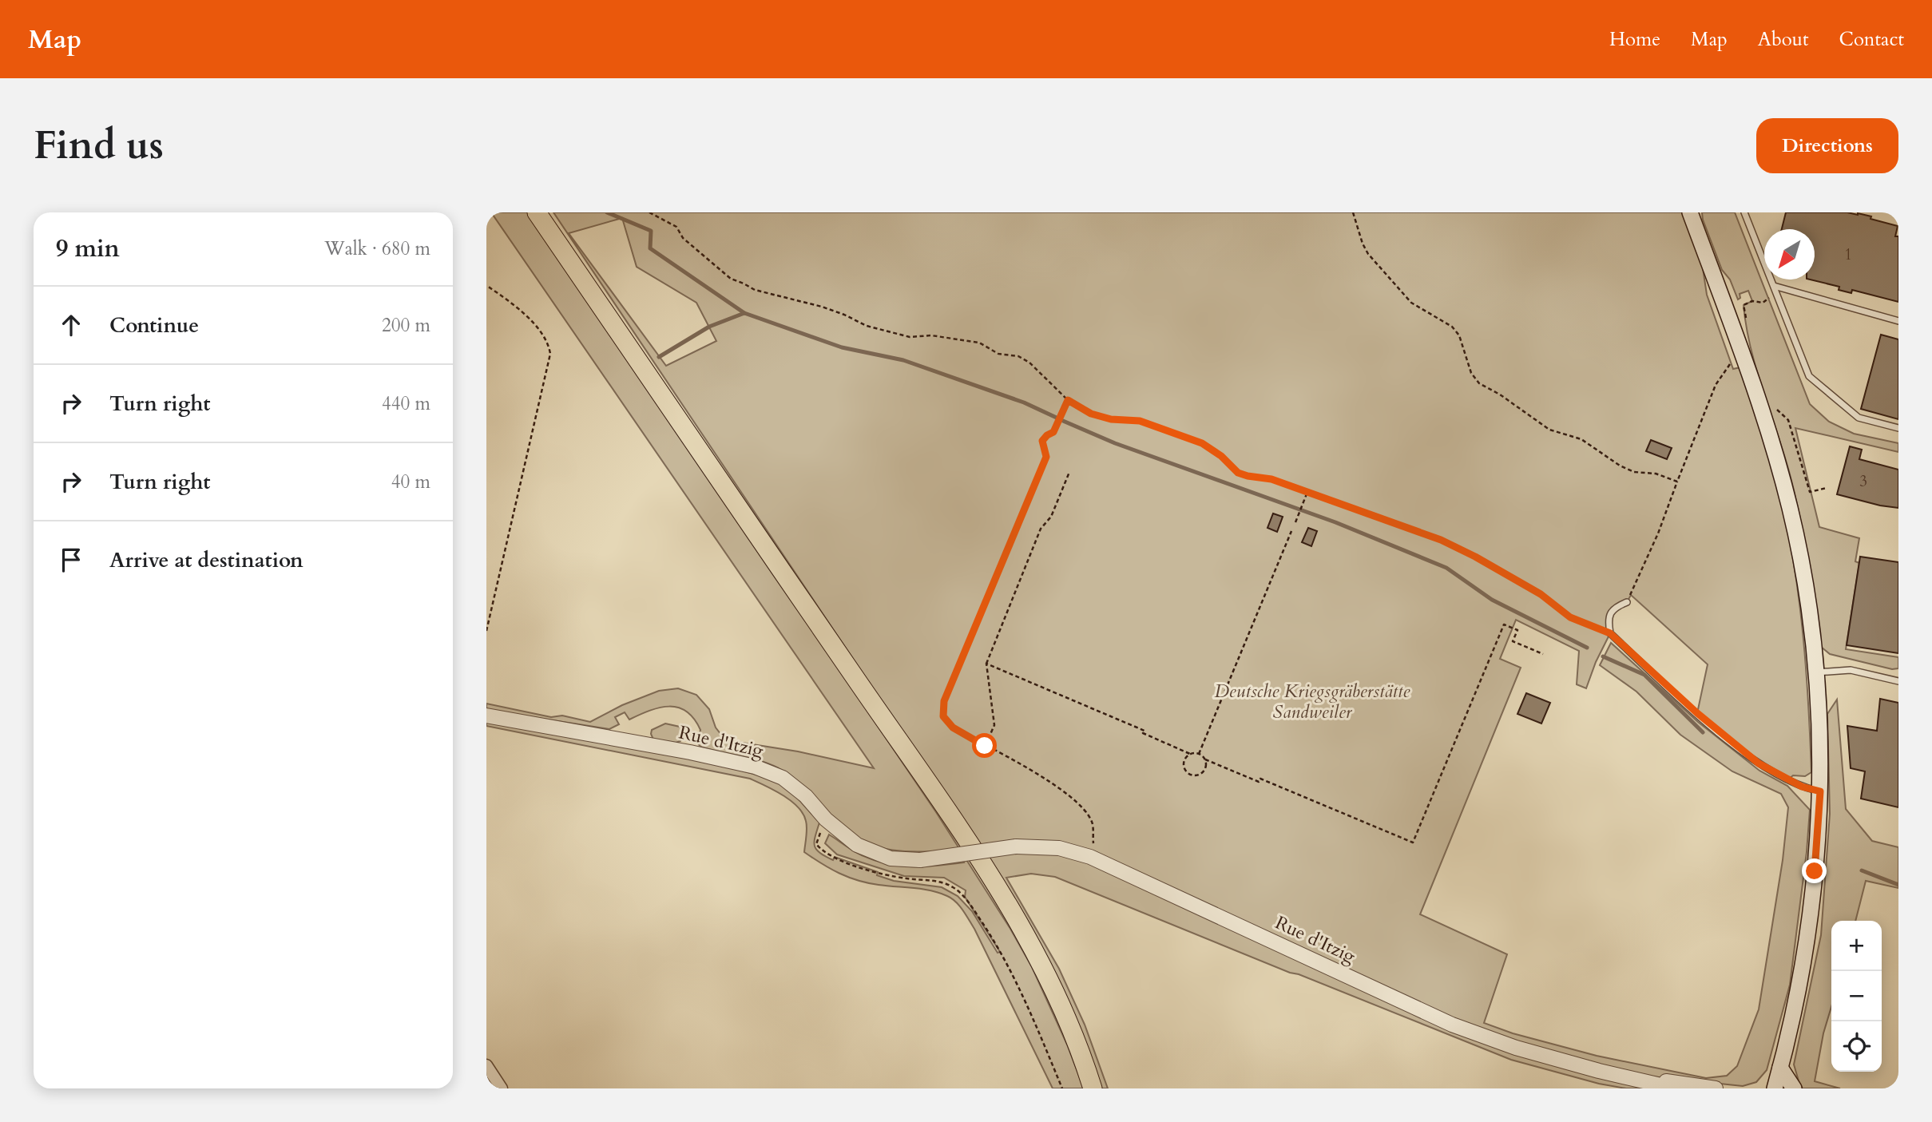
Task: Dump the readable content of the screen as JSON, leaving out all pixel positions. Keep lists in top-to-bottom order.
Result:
{
  "streets": {
    "street": ["Rue d'Itzig"]
  },
  "parks": ["Deutsche Kriegsgräberstätte Sandweiler"],
  "house_numbers": ["1", "3"],
  "north": "bottom left",
  "page": {
    "header": "Map",
    "nav": [
      "Home",
      "Map",
      "About",
      "Contact"
    ],
    "buttons": "Directions",
    "title": "Find us",
    "heading": ["9 min", "Walk · 680 m"],
    "list": [
      ["Continue", "200 m"],
      ["Turn right", "440 m"],
      ["Turn right", "40 m"],
      "Arrive at destination"
    ],
    "map_buttons": ["+", "−"]
  }
}
